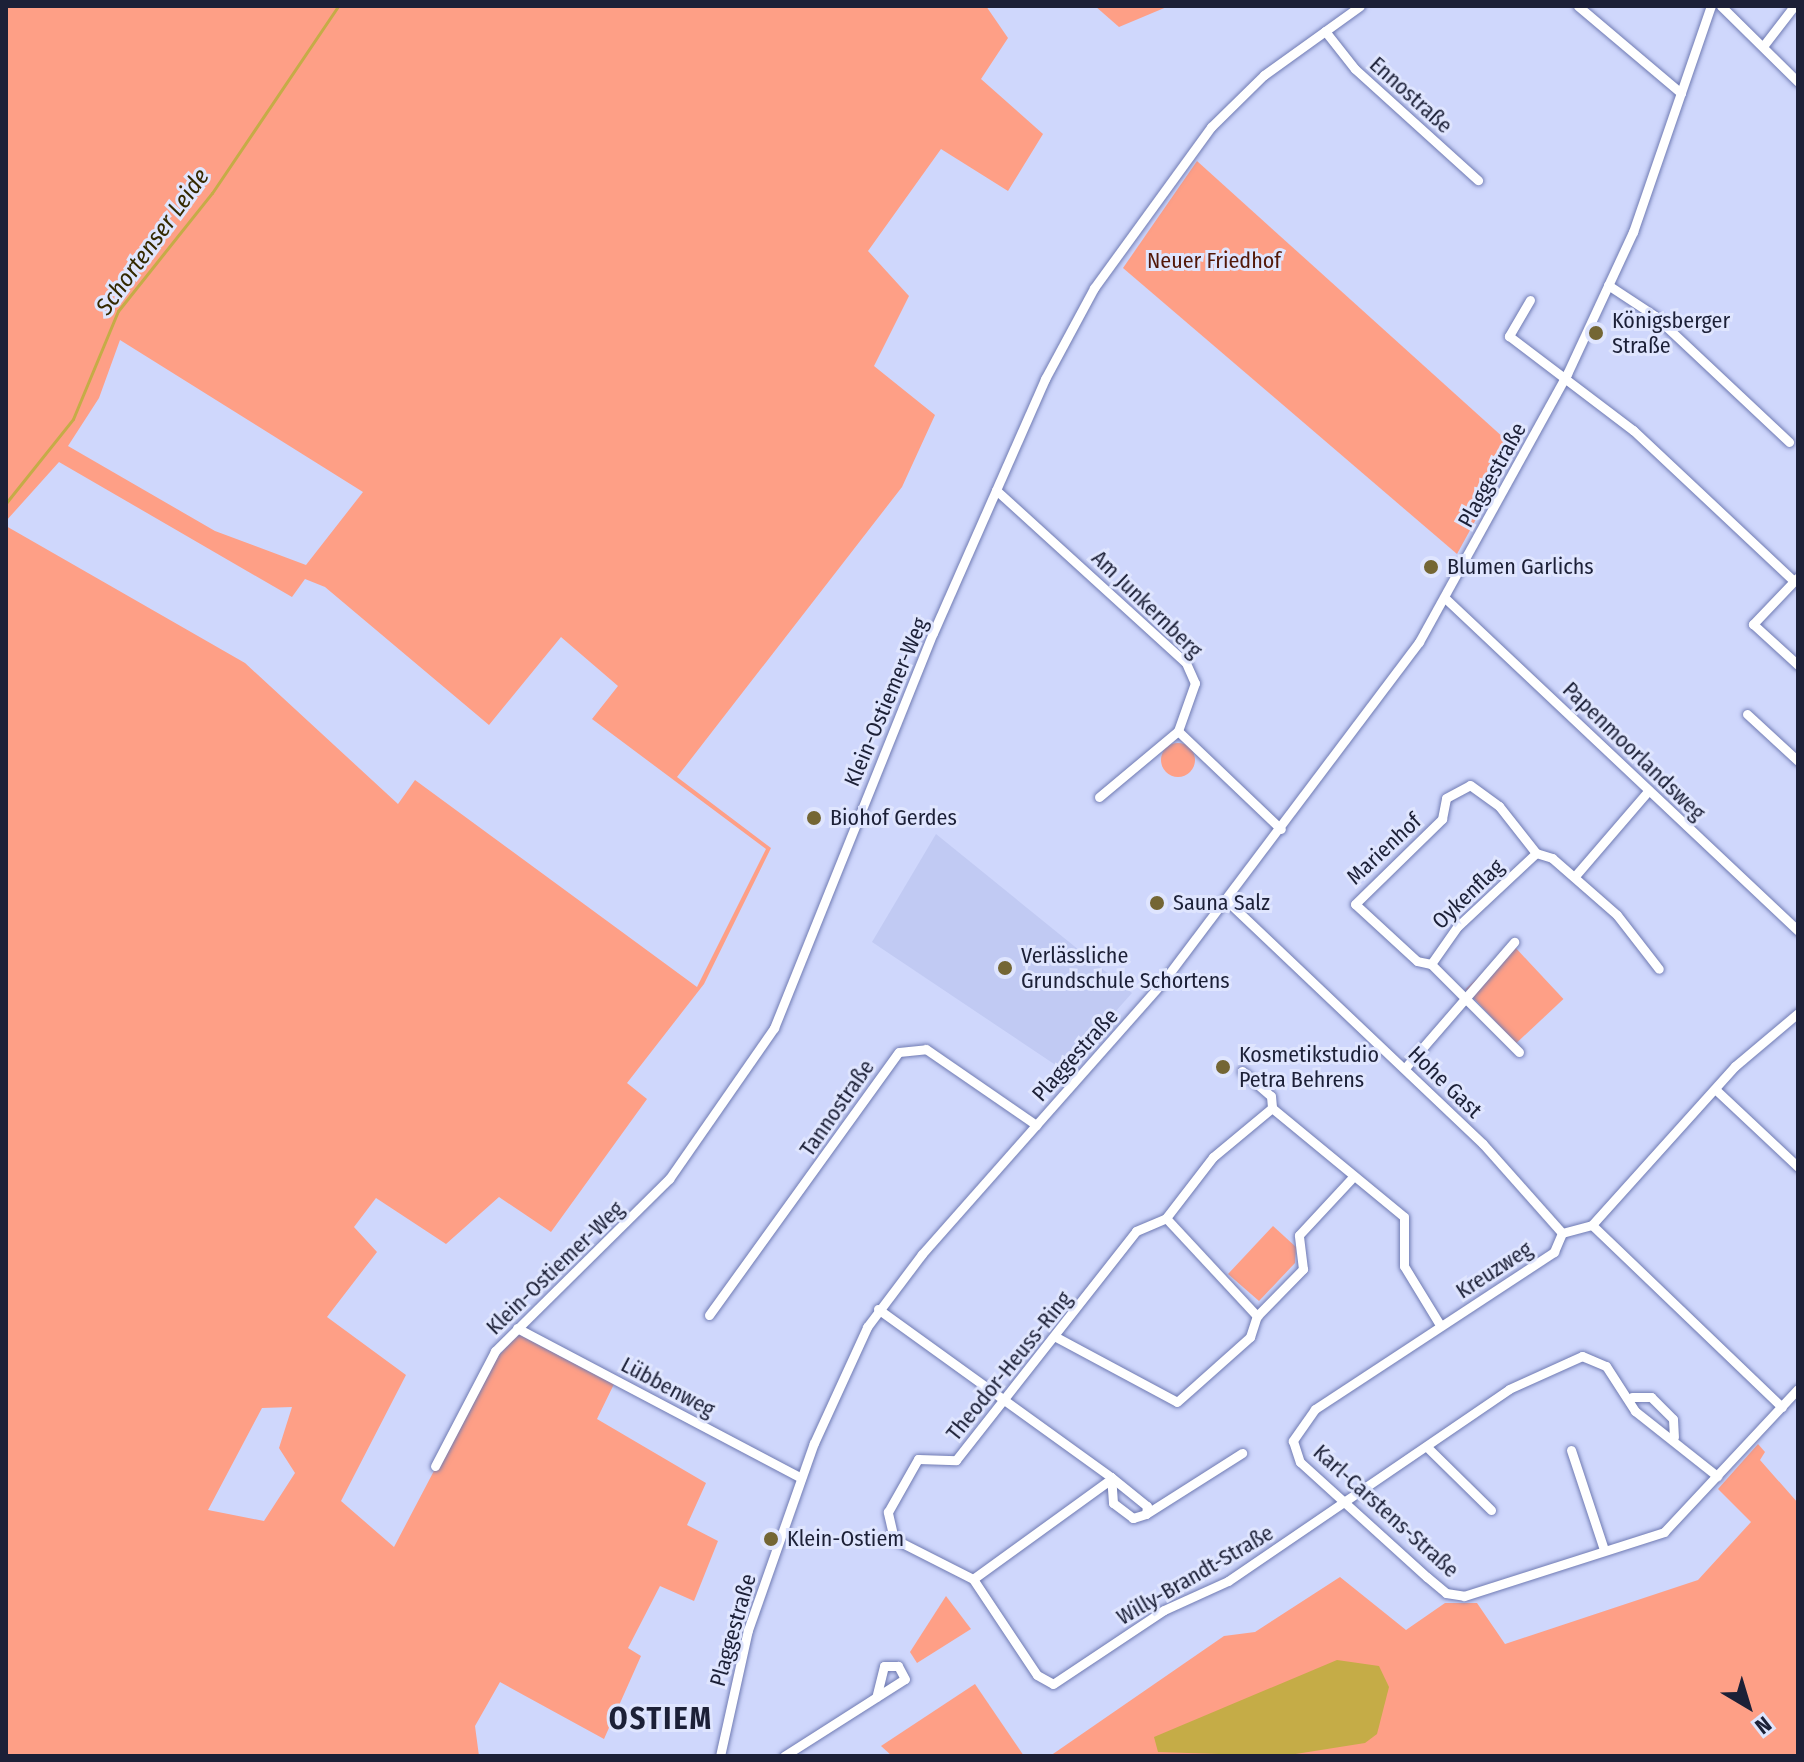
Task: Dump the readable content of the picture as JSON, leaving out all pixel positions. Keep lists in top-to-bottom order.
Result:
{
  "streets": {
    "street": [
      "Ennostraße",
      "Plaggestraße",
      "Am Junkernberg",
      "Klein-Ostiemer-Weg",
      "Papenmoorlandsweg",
      "Marienhof",
      "Oykenflag",
      "Hohe Gast",
      "Tannostraße",
      "Kreuzweg",
      "Theodor-Heuss-Ring",
      "Lübbenweg",
      "Karl-Carstens-Straße",
      "Willy-Brandt-Straße"
    ]
  },
  "crossings": [
    ["Ennostraße", "Klein-Ostiemer-Weg"],
    ["Plaggestraße", "Papenmoorlandsweg"],
    ["Plaggestraße", "Hohe Gast"],
    ["Plaggestraße", "Tannostraße"],
    ["Plaggestraße", "Lübbenweg"],
    ["Am Junkernberg", "Klein-Ostiemer-Weg"],
    ["Klein-Ostiemer-Weg", "Lübbenweg"],
    ["Marienhof", "Oykenflag"],
    ["Hohe Gast", "Kreuzweg"],
    ["Kreuzweg", "Karl-Carstens-Straße"],
    ["Theodor-Heuss-Ring", "Willy-Brandt-Straße"],
    ["Karl-Carstens-Straße", "Willy-Brandt-Straße"]
  ],
  "districts": ["OSTIEM"],
  "water": ["Schortenser Leide"],
  "parks": ["Neuer Friedhof"],
  "places": [
    "Königsberger Straße",
    "Blumen Garlichs",
    "Biohof Gerdes",
    "Sauna Salz",
    "Verlässliche Grundschule Schortens",
    "Kosmetikstudio Petra Behrens",
    "Klein-Ostiem"
  ],
  "north": "bottom right"
}
